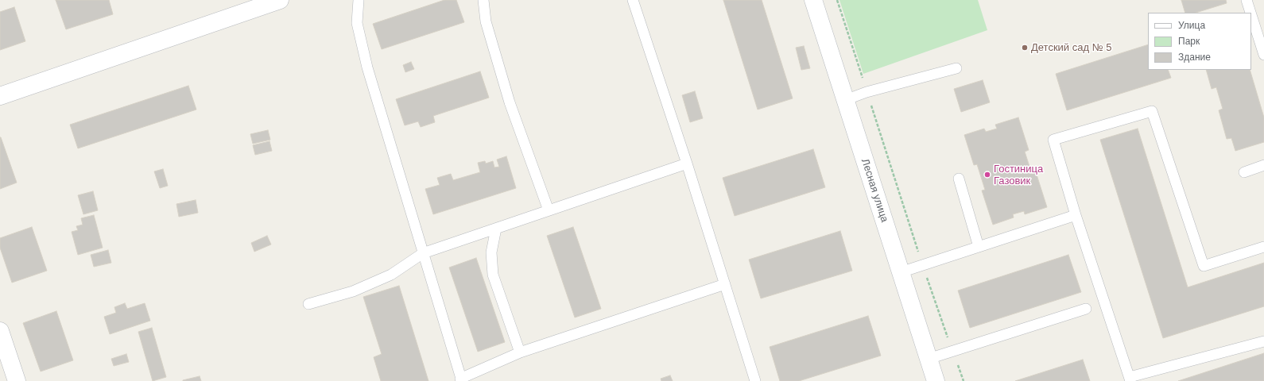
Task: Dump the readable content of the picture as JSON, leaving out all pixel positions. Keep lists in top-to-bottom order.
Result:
{
  "streets": {
    "main road": ["Лесная улица"]
  },
  "places": ["Детский сад № 5", "Гостиница Газовик"],
  "legend": ["Улица", "Парк", "Здание"]
}
